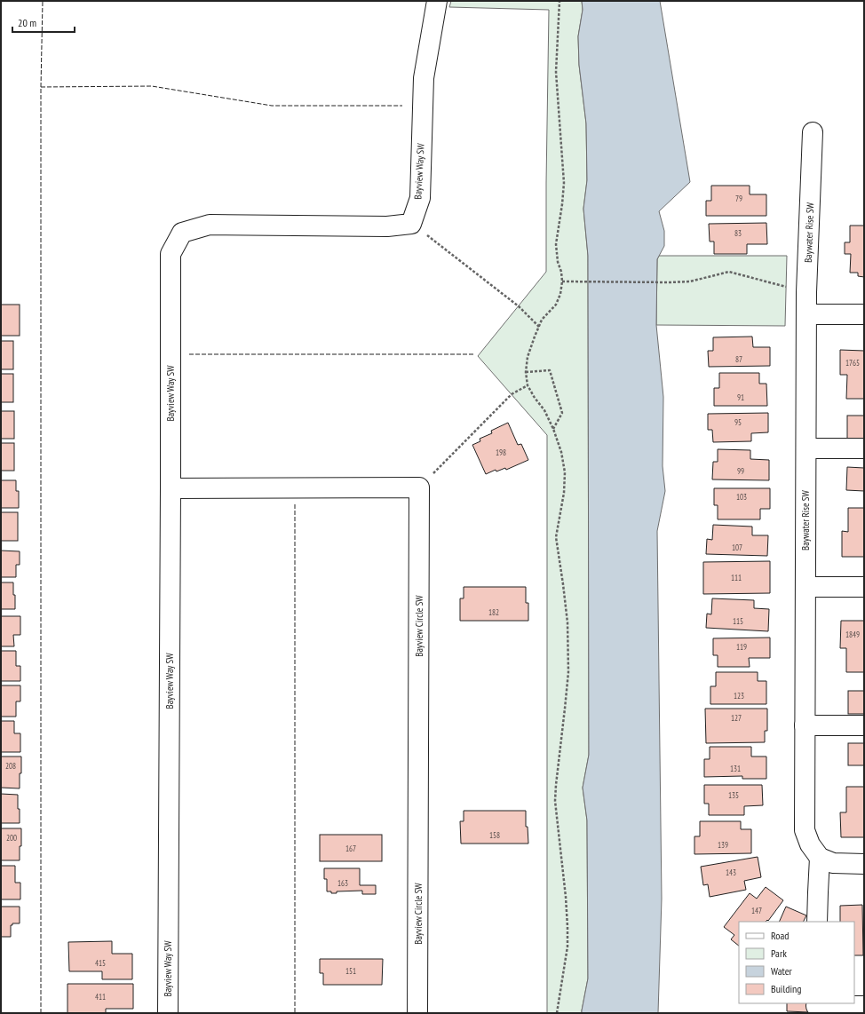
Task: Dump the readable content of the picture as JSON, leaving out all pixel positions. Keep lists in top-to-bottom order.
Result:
{
  "streets": {
    "street": ["Bayview Way SW", "Baywater Rise SW", "Bayview Circle SW"]
  },
  "house_numbers": [
    "79",
    "83",
    "87",
    "1765",
    "91",
    "95",
    "198",
    "99",
    "103",
    "107",
    "111",
    "182",
    "115",
    "1849",
    "119",
    "123",
    "127",
    "208",
    "131",
    "135",
    "158",
    "200",
    "139",
    "167",
    "143",
    "163",
    "147",
    "415",
    "151",
    "411"
  ],
  "legend": [
    "Road",
    "Park",
    "Water",
    "Building"
  ],
  "scale_bar": "20 m"
}
